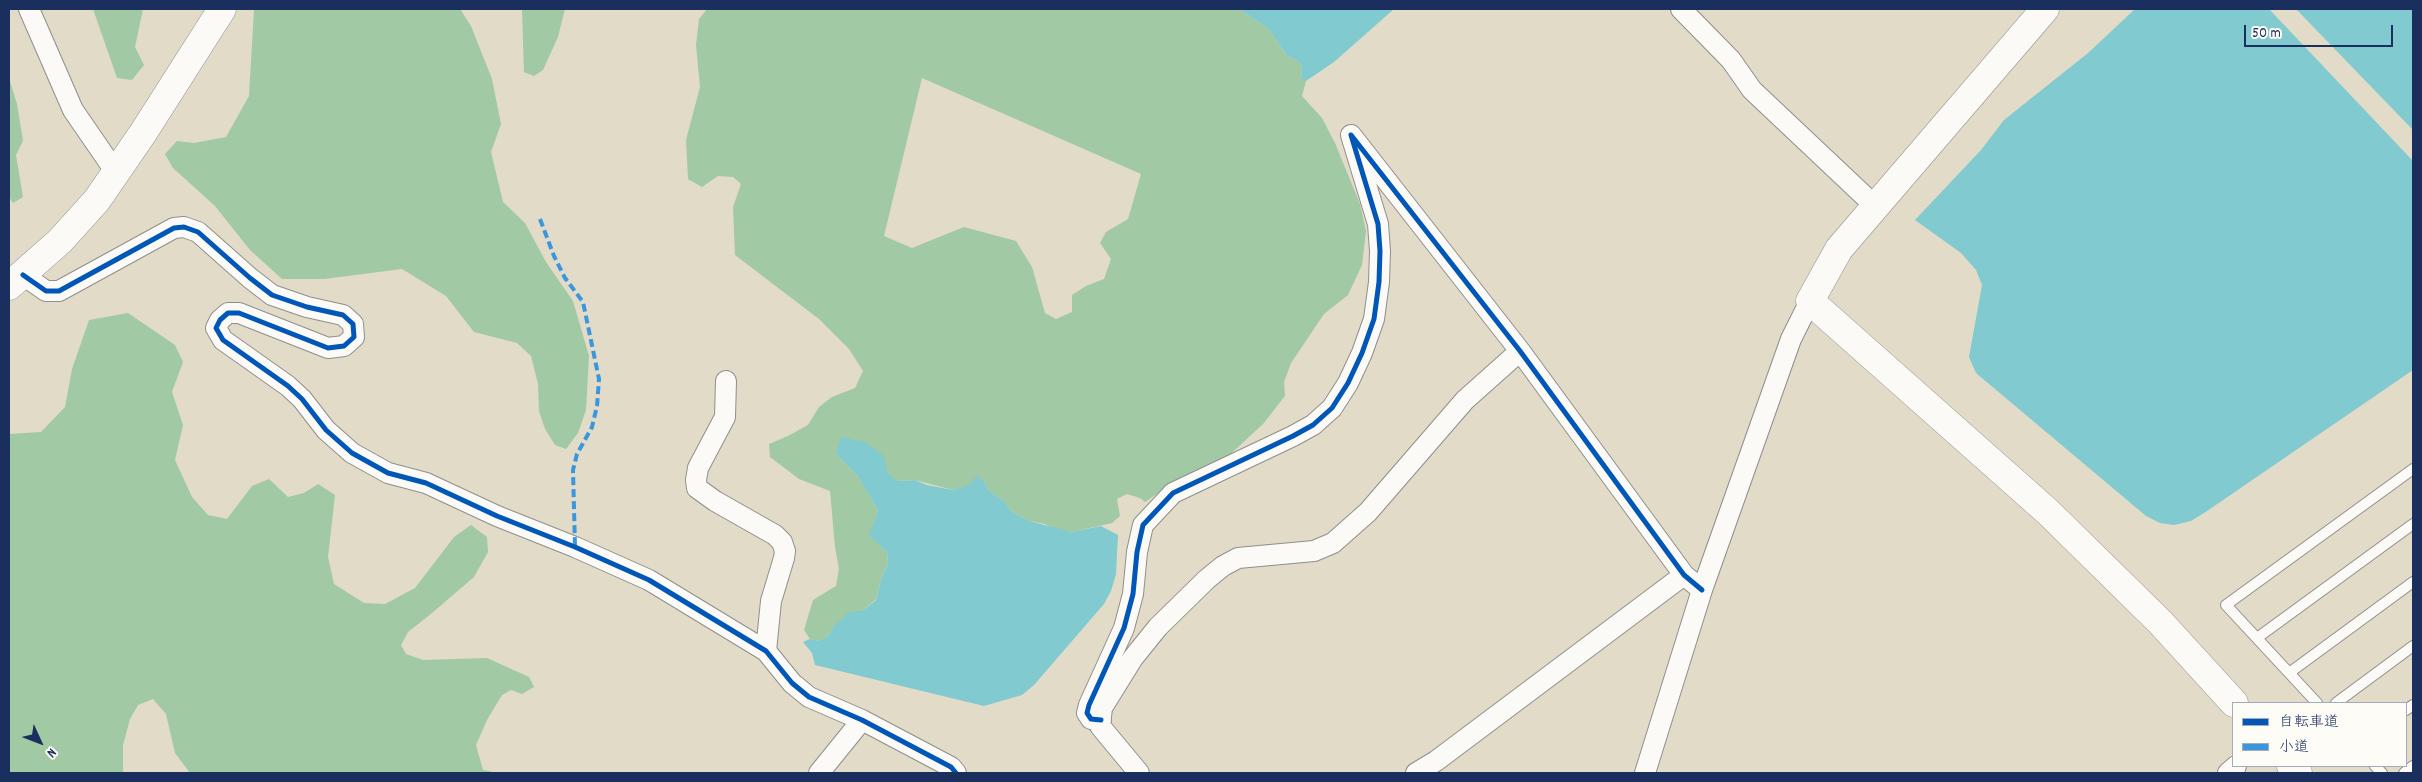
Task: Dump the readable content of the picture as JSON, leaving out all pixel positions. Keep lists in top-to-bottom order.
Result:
{
  "legend": ["自転車道", "小道"],
  "scale_bar": "50 m",
  "north": "bottom right"
}
